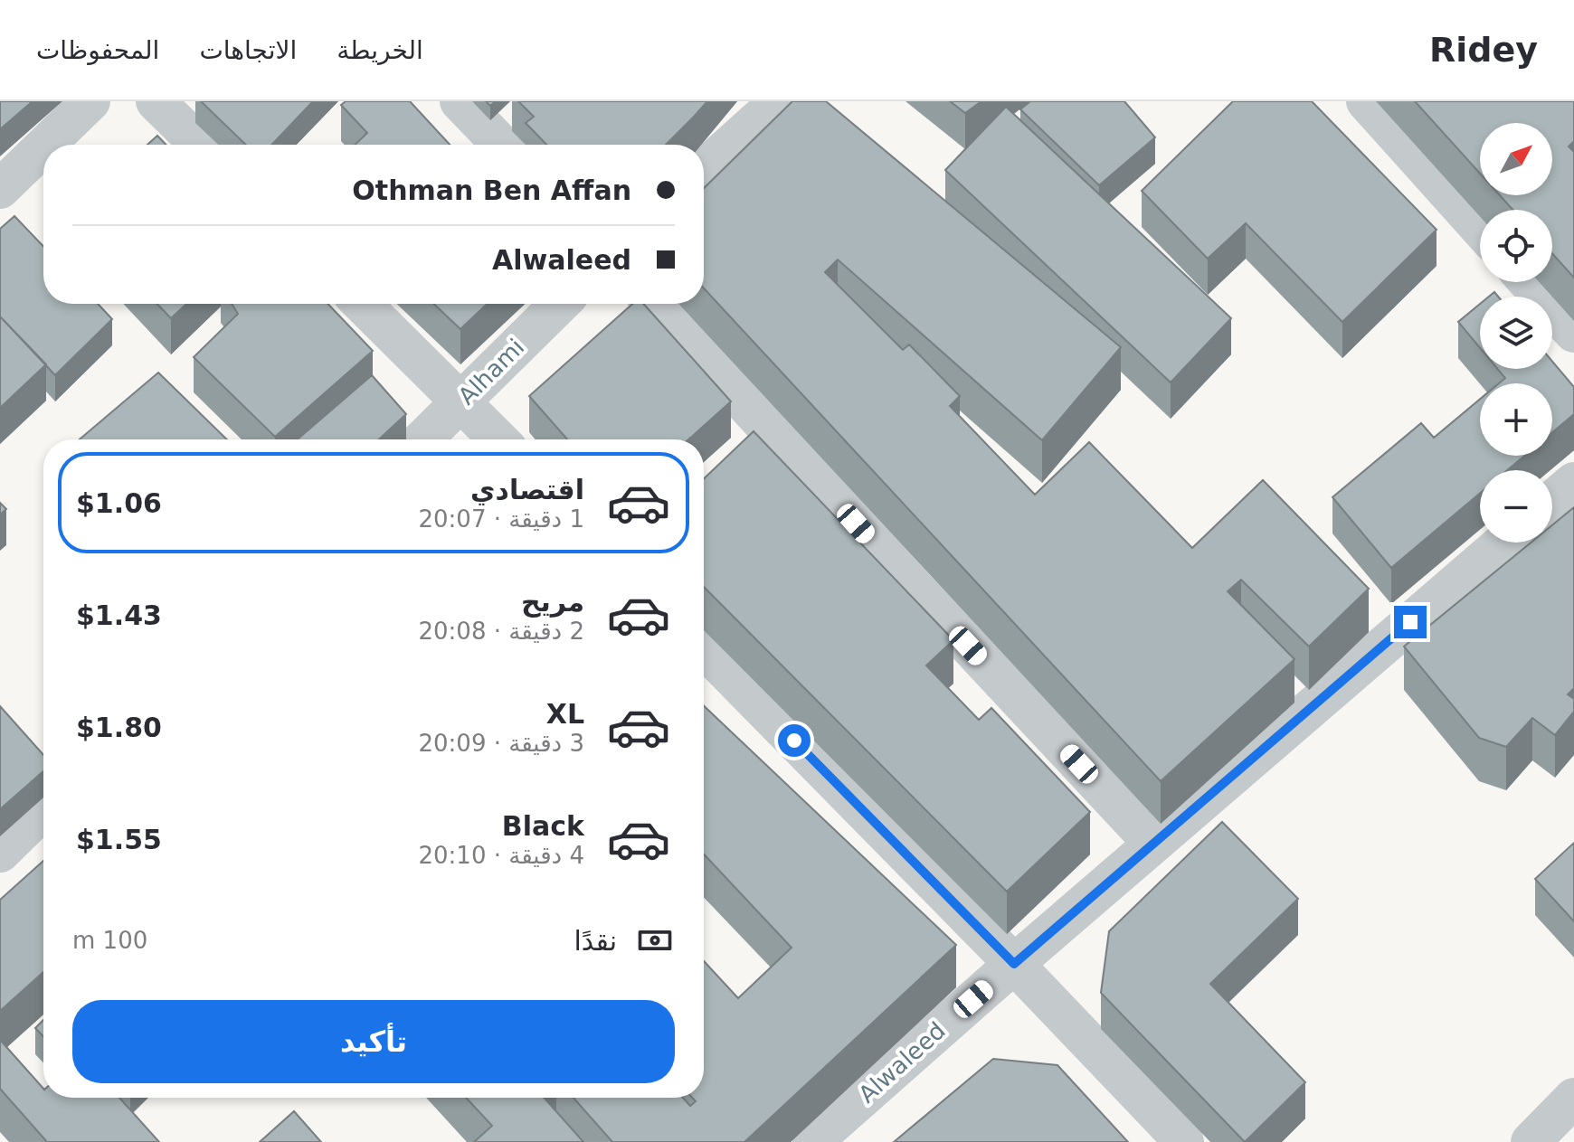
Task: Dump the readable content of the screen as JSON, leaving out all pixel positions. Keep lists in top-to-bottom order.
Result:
{
  "streets": {
    "street": ["Alhami", "Alwaleed"]
  },
  "north": "top right",
  "page": {
    "header": "Ridey",
    "nav": ["الخريطة", "الاتجاهات", "المحفوظات"],
    "map_buttons": ["+", "−"],
    "banner": ["Othman Ben Affan", "Alwaleed"],
    "list": [
      {
        "name": "اقتصادي",
        "note": "1 دقيقة · 20:07",
        "value": "$1.06"
      },
      {
        "name": "مريح",
        "note": "2 دقيقة · 20:08",
        "value": "$1.43"
      },
      {
        "name": "XL",
        "note": "3 دقيقة · 20:09",
        "value": "$1.80"
      },
      {
        "name": "Black",
        "note": "4 دقيقة · 20:10",
        "value": "$1.55"
      }
    ],
    "pay": ["نقدًا", "100 m"],
    "buttons": "تأكيد"
  }
}
